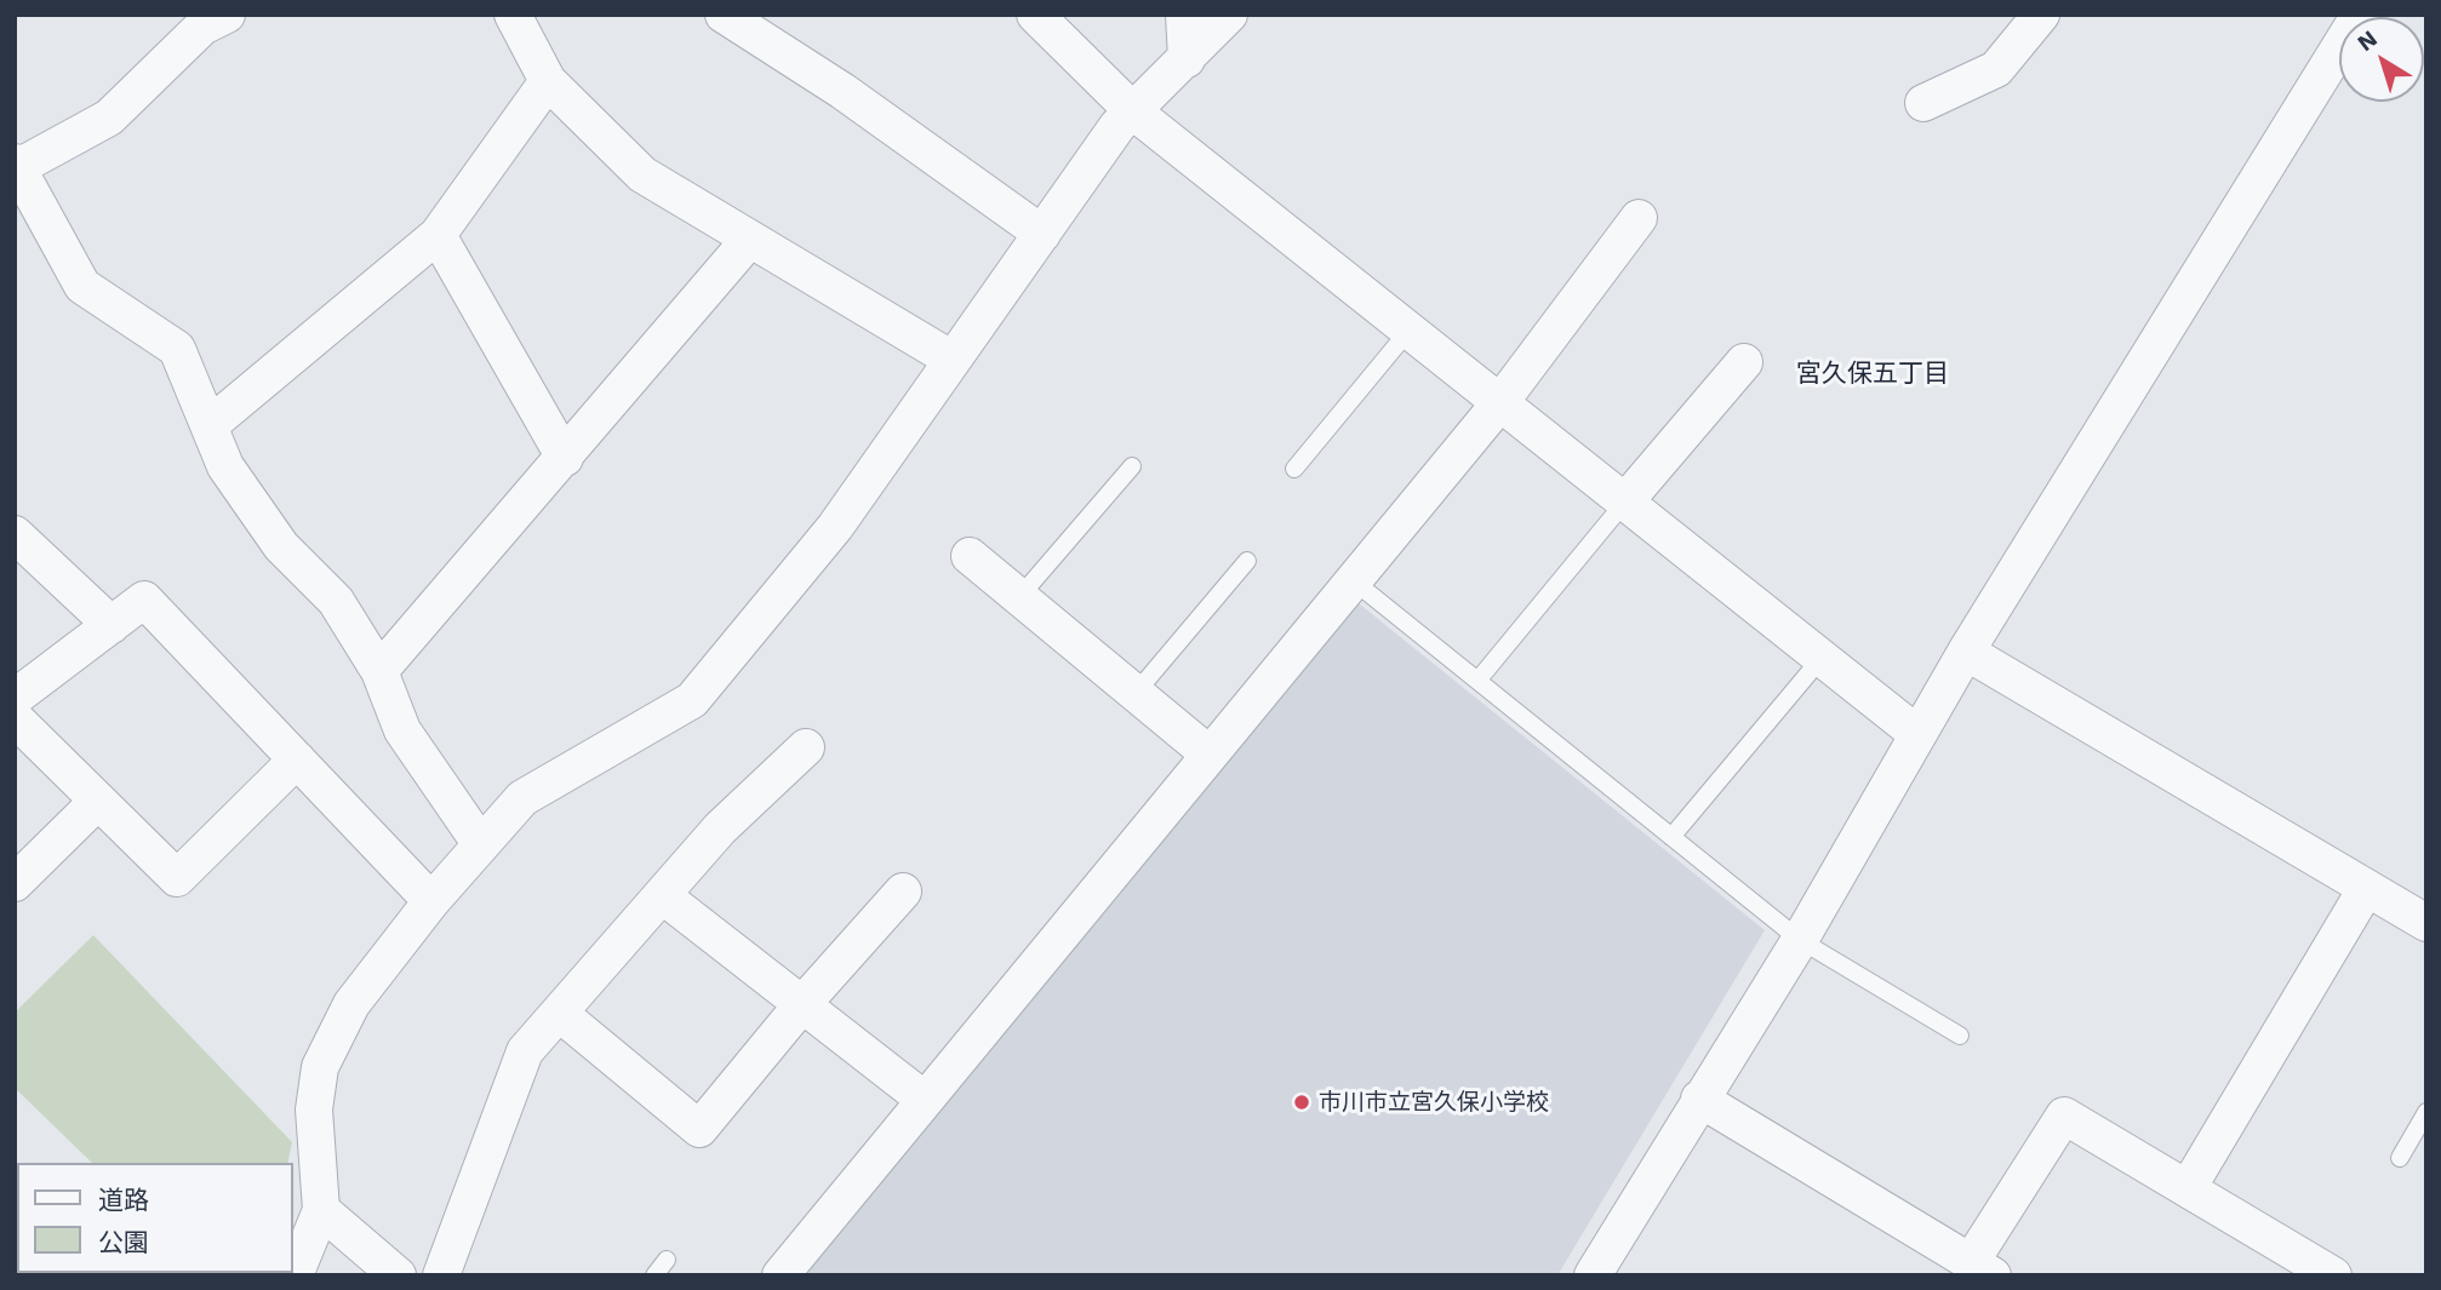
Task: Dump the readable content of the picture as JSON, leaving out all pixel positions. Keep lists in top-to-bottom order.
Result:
{
  "districts": ["宮久保五丁目"],
  "places": ["市川市立宮久保小学校"],
  "legend": ["道路", "公園"],
  "north": "top left"
}
